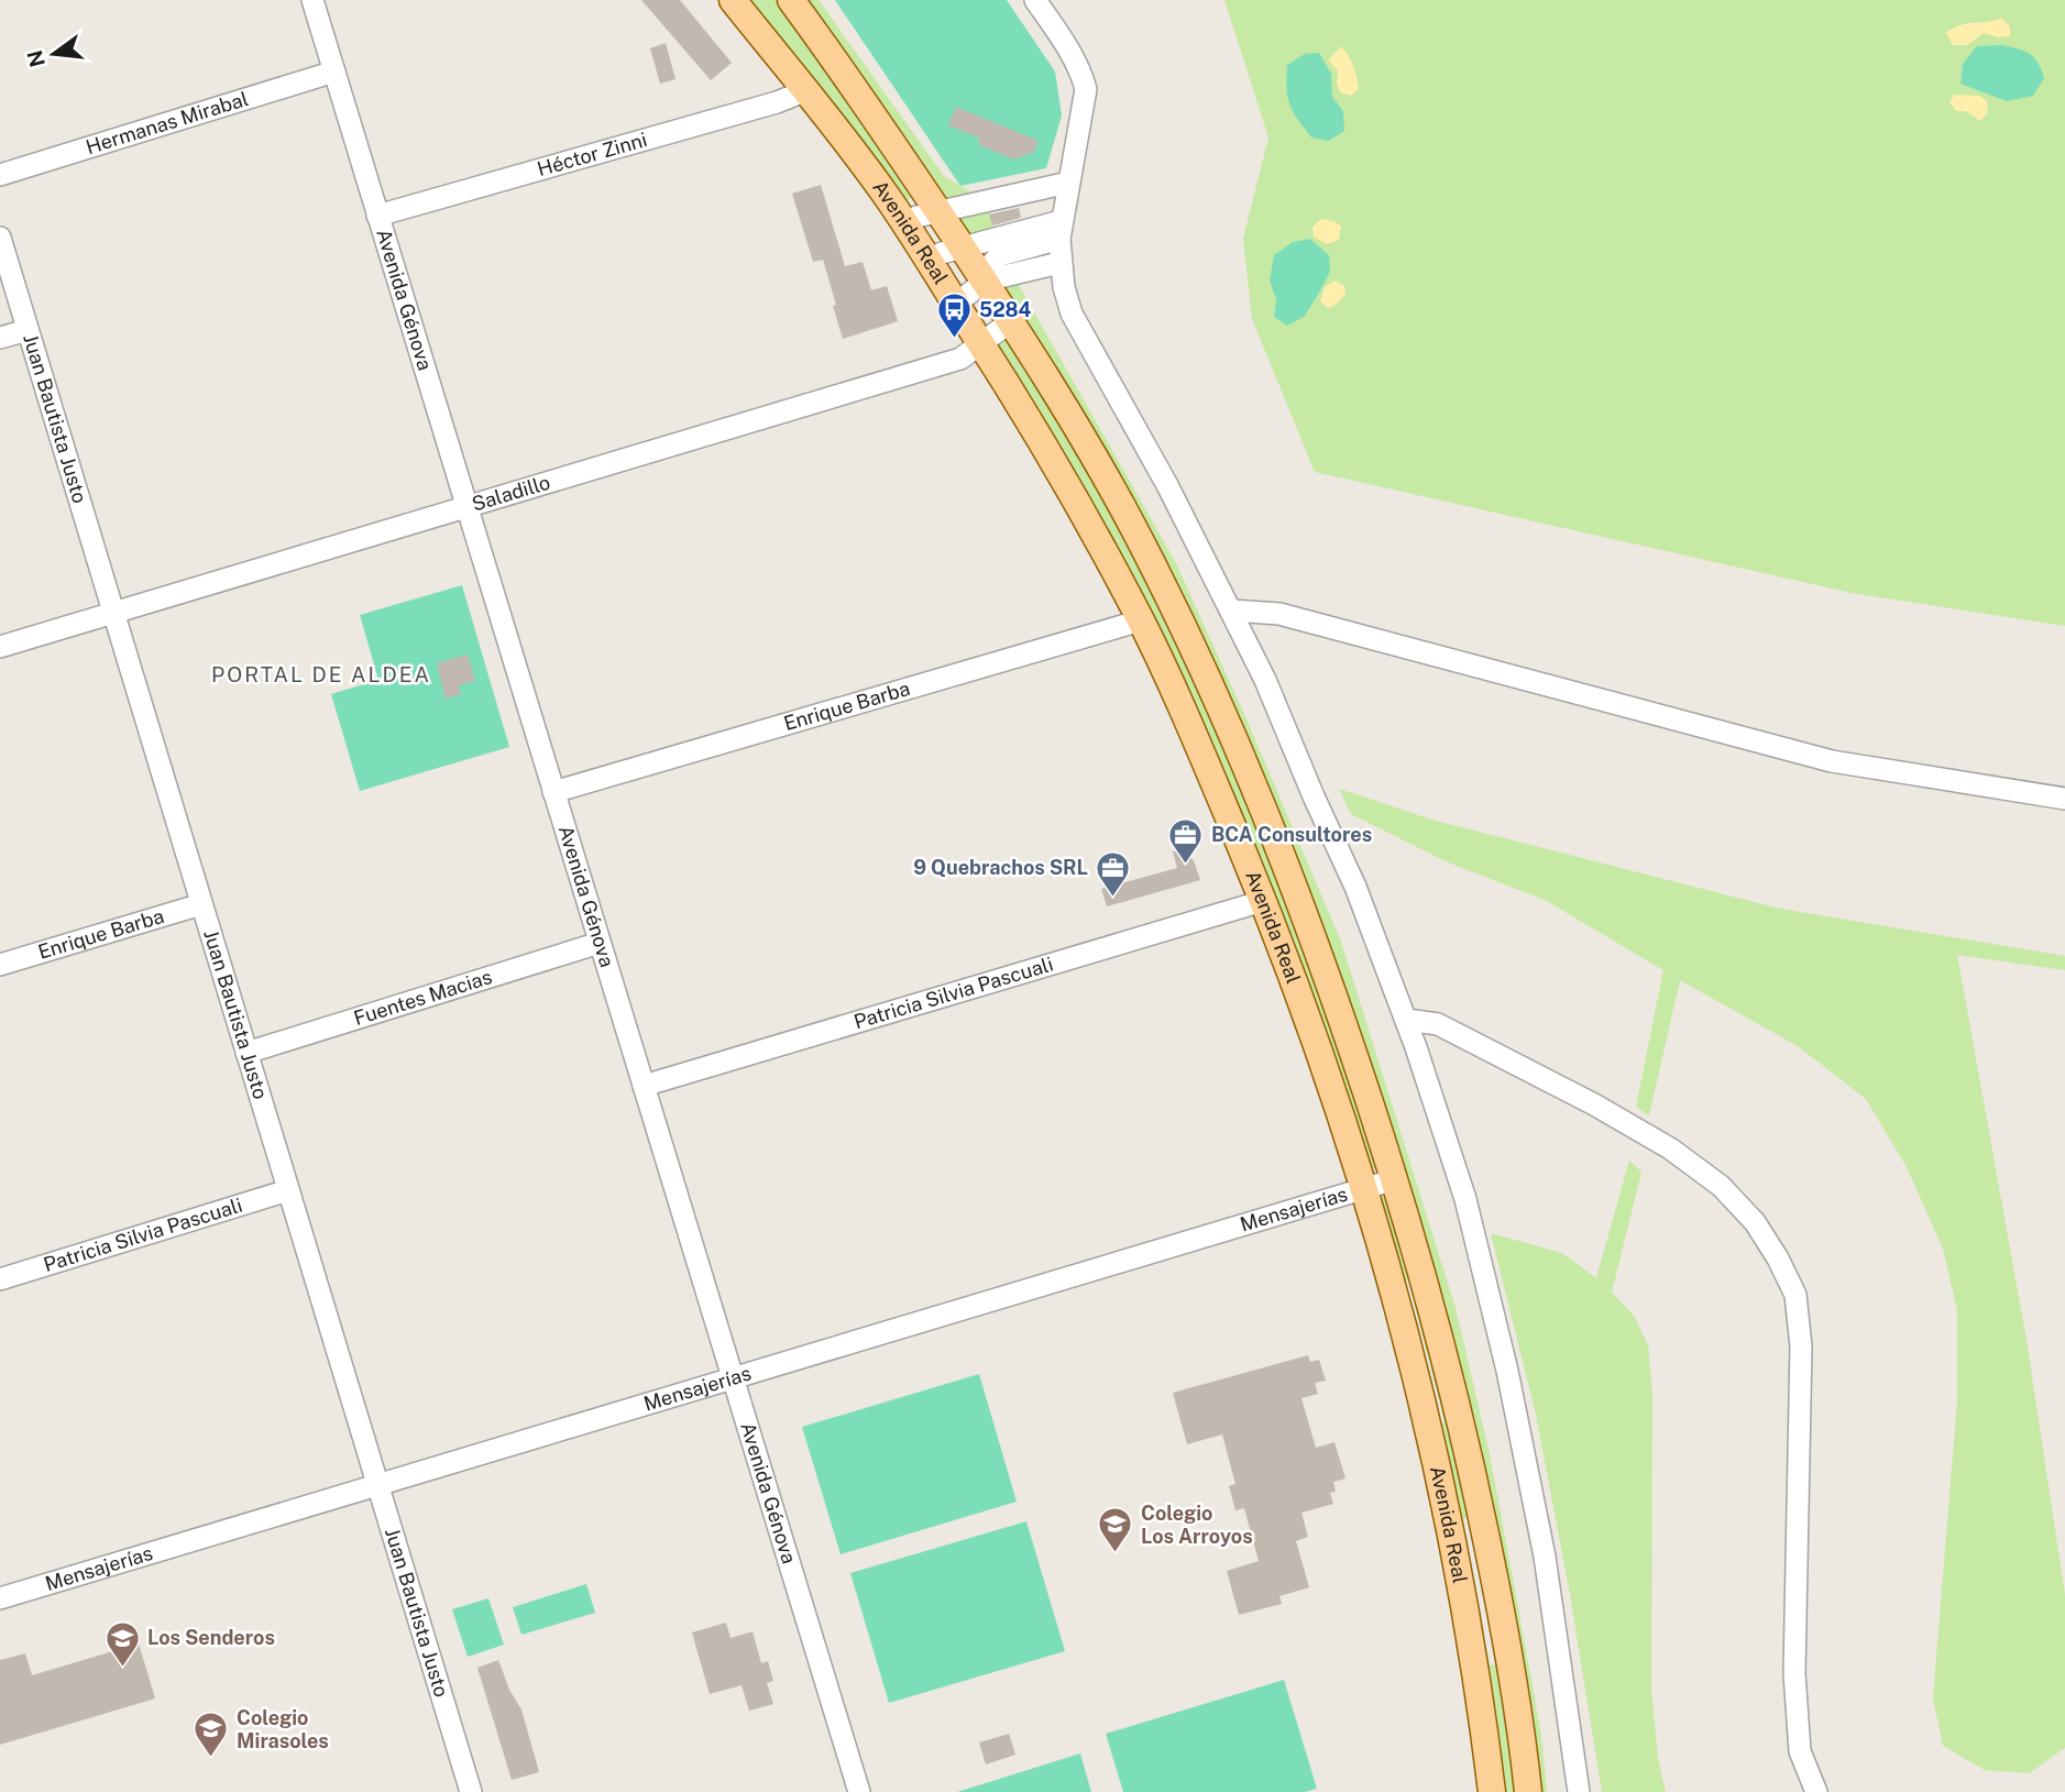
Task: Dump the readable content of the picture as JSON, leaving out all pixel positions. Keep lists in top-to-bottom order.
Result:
{
  "streets": {
    "main road": ["Avenida Real"],
    "street": [
      "Hermanas Mirabal",
      "Héctor Zinni",
      "Avenida Génova",
      "Juan Bautista Justo",
      "Saladillo",
      "Enrique Barba",
      "Patricia Silvia Pascuali",
      "Fuentes Macias",
      "Mensajerías"
    ]
  },
  "crossings": [
    ["Hermanas Mirabal", "Avenida Génova"],
    ["Héctor Zinni", "Avenida Real"],
    ["Héctor Zinni", "Avenida Génova"],
    ["Avenida Real", "Saladillo"],
    ["Avenida Real", "Enrique Barba"],
    ["Avenida Real", "Patricia Silvia Pascuali"],
    ["Avenida Real", "Mensajerías"],
    ["Avenida Génova", "Saladillo"],
    ["Avenida Génova", "Enrique Barba"],
    ["Avenida Génova", "Patricia Silvia Pascuali"],
    ["Avenida Génova", "Fuentes Macias"],
    ["Avenida Génova", "Mensajerías"],
    ["Juan Bautista Justo", "Saladillo"],
    ["Juan Bautista Justo", "Enrique Barba"],
    ["Juan Bautista Justo", "Patricia Silvia Pascuali"],
    ["Juan Bautista Justo", "Fuentes Macias"],
    ["Juan Bautista Justo", "Mensajerías"]
  ],
  "districts": ["PORTAL DE ALDEA"],
  "places": {
    "bus stop": ["5284"],
    "office": ["BCA Consultores", "9 Quebrachos SRL"],
    "school or university": ["Colegio Los Arroyos", "Los Senderos", "Colegio Mirasoles"]
  },
  "north": "left"
}
